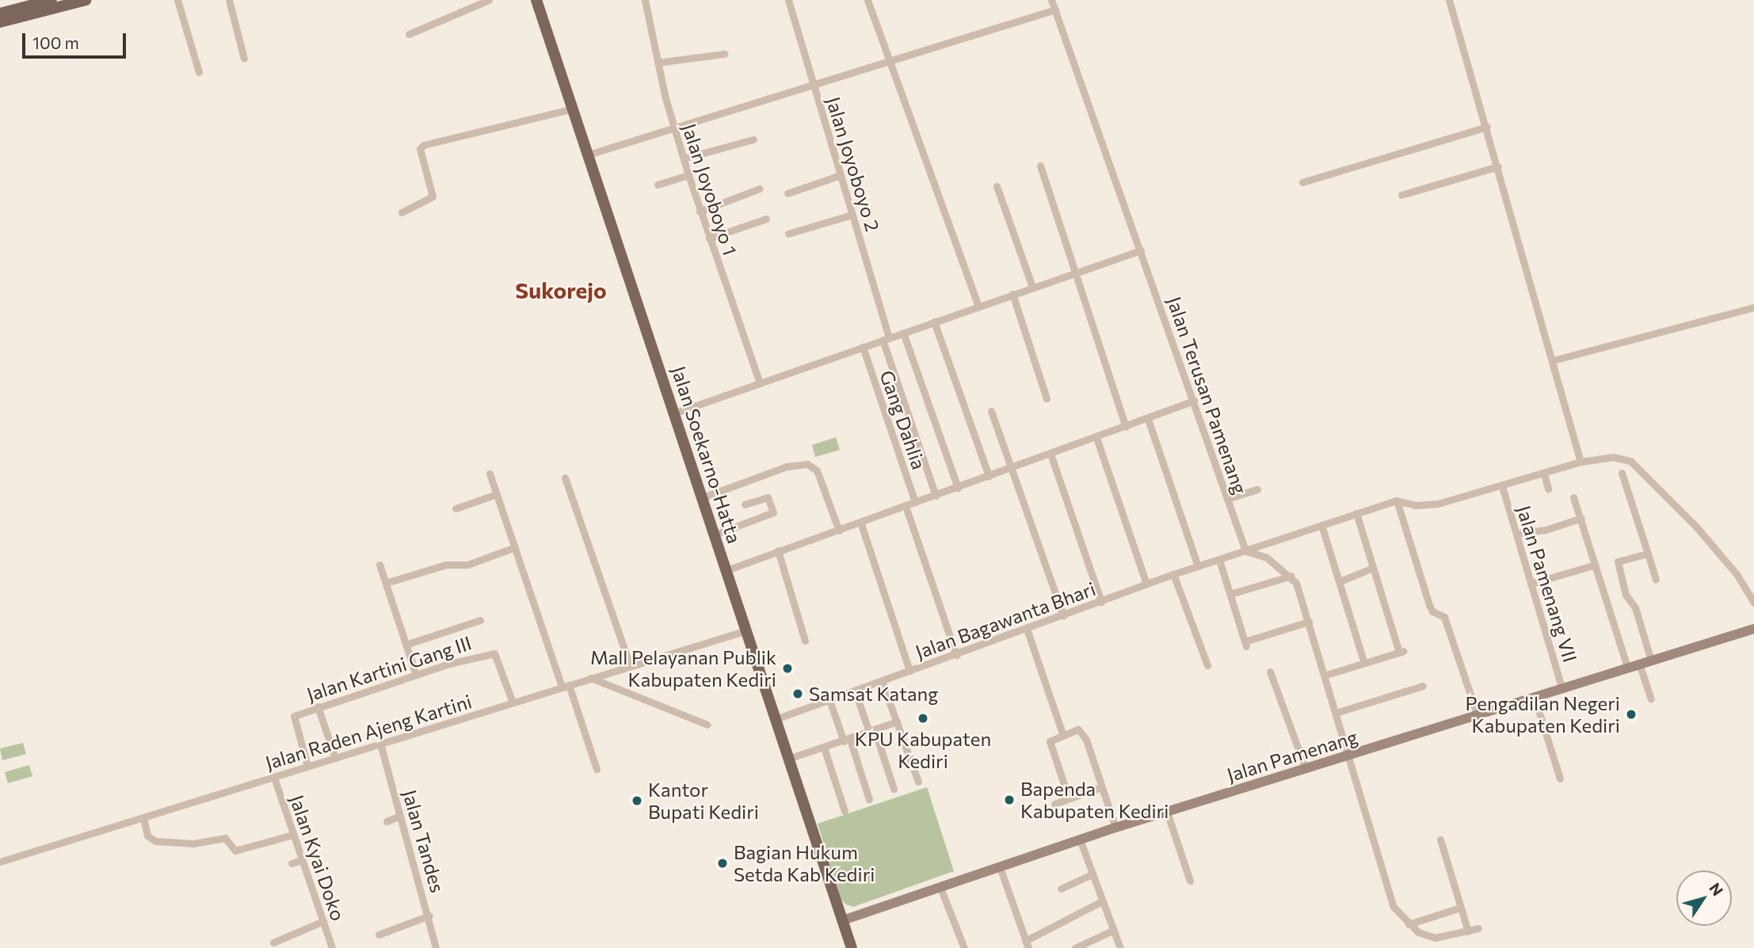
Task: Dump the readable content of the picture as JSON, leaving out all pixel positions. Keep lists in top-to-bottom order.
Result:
{
  "streets": {
    "main road": ["Jalan Soekarno-Hatta", "Jalan Pamenang"],
    "street": [
      "Jalan Joyoboyo 2",
      "Jalan Joyoboyo 1",
      "Jalan Terusan Pamenang",
      "Gang Dahlia",
      "Jalan Pamenang VII",
      "Jalan Bagawanta Bhari",
      "Jalan Kartini Gang III",
      "Jalan Raden Ajeng Kartini",
      "Jalan Tandes",
      "Jalan Kyai Doko"
    ]
  },
  "crossings": [
    ["Jalan Terusan Pamenang", "Jalan Bagawanta Bhari"],
    ["Jalan Soekarno-Hatta", "Jalan Bagawanta Bhari"],
    ["Jalan Soekarno-Hatta", "Jalan Raden Ajeng Kartini"],
    ["Jalan Soekarno-Hatta", "Jalan Pamenang"],
    ["Jalan Pamenang VII", "Jalan Pamenang"],
    ["Jalan Kartini Gang III", "Jalan Raden Ajeng Kartini"],
    ["Jalan Raden Ajeng Kartini", "Jalan Tandes"],
    ["Jalan Raden Ajeng Kartini", "Jalan Kyai Doko"]
  ],
  "districts": ["Sukorejo"],
  "places": [
    "Mall Pelayanan Publik Kabupaten Kediri",
    "Samsat Katang",
    "Pengadilan Negeri Kabupaten Kediri",
    "KPU Kabupaten Kediri",
    "Bapenda Kabupaten Kediri",
    "Kantor Bupati Kediri",
    "Bagian Hukum Setda Kab Kediri"
  ],
  "scale_bar": "100 m",
  "north": "top right"
}
